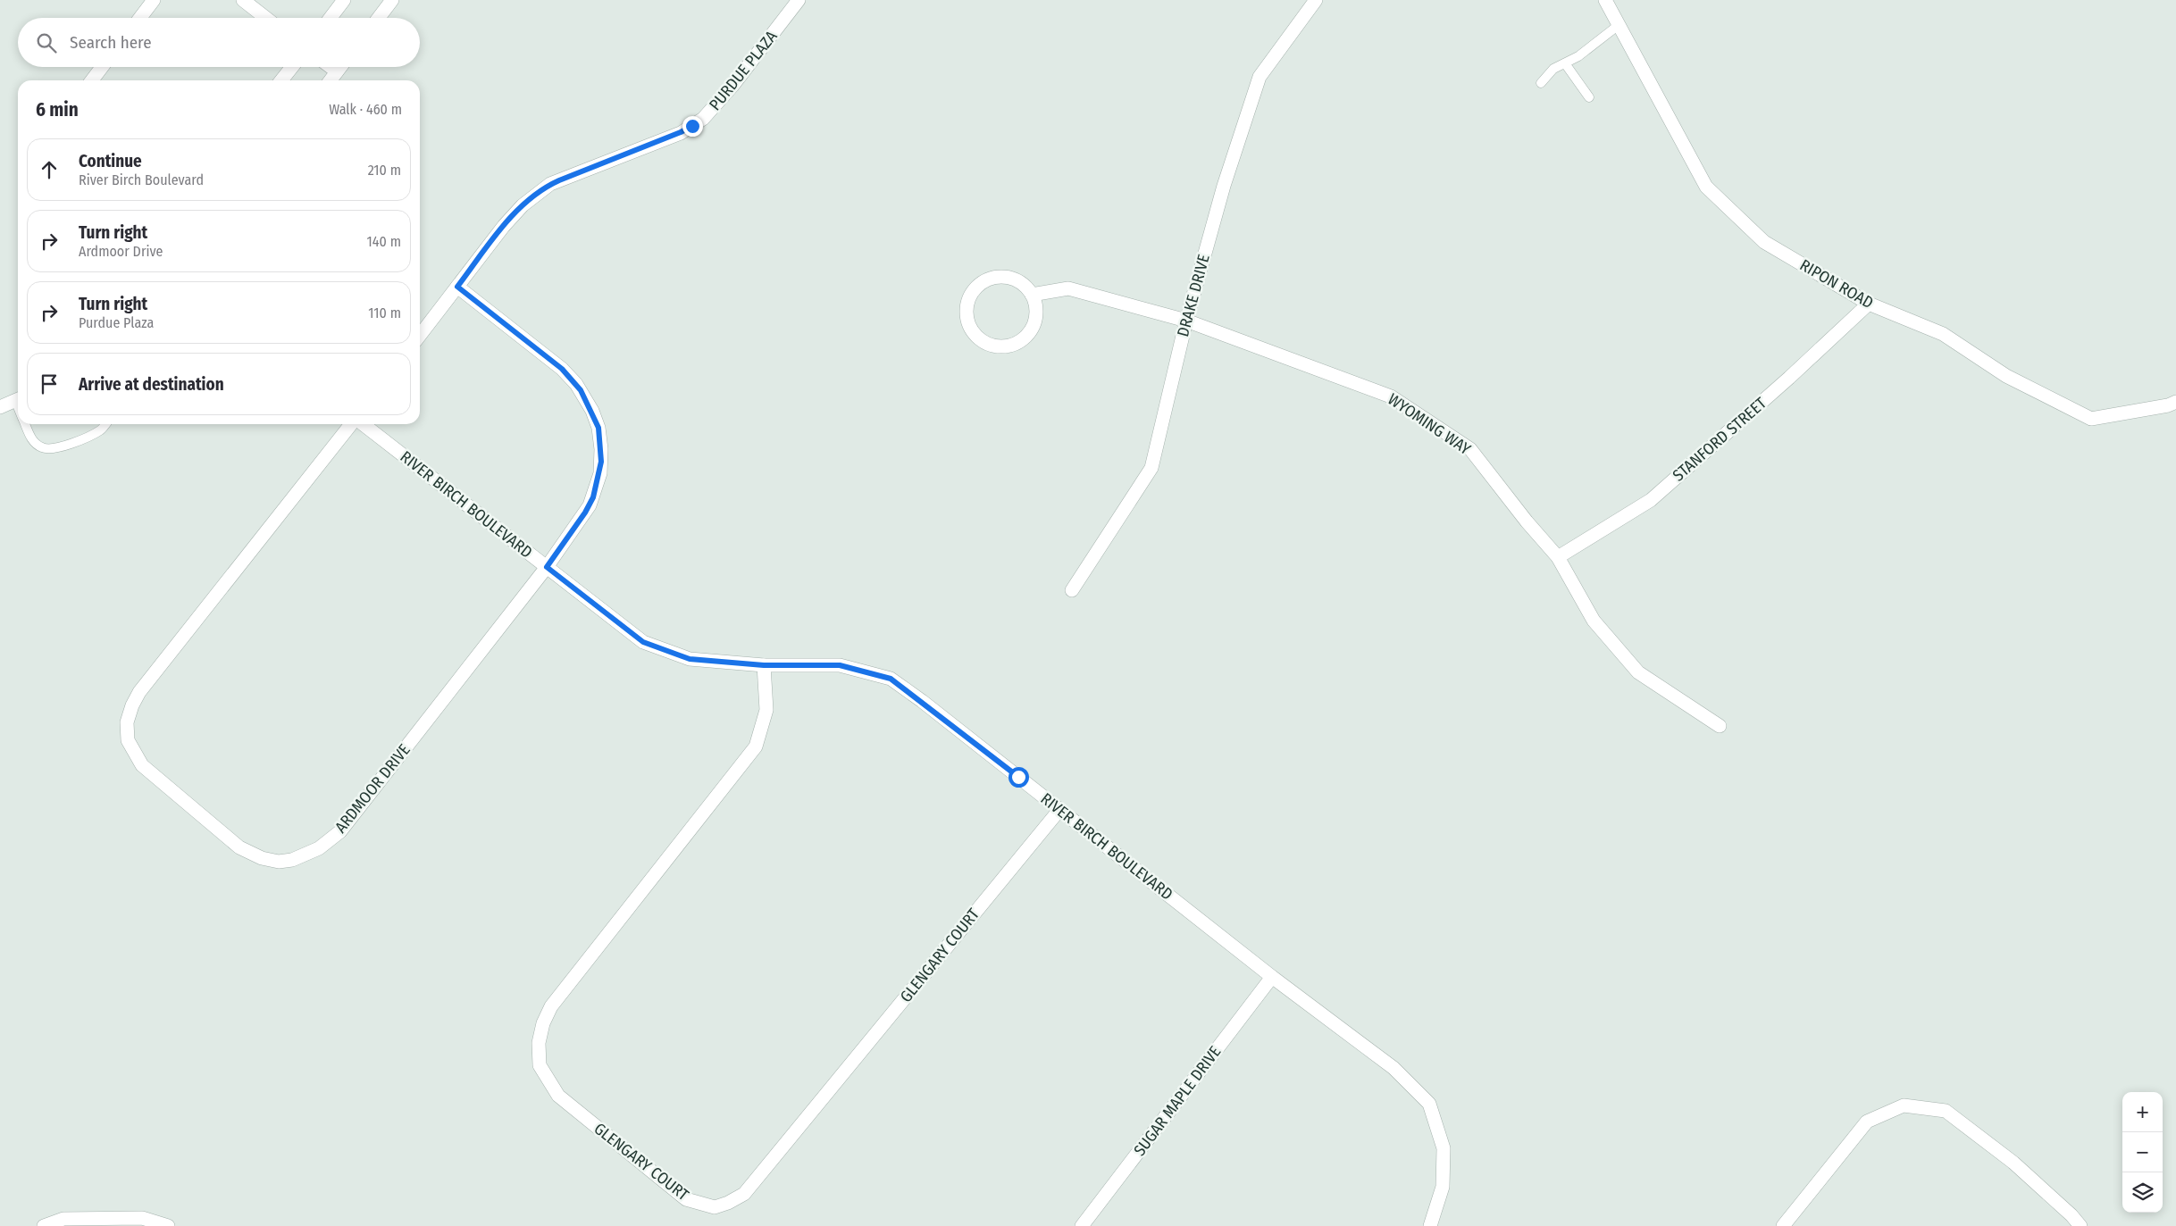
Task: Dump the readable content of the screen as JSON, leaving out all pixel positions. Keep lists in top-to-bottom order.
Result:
{
  "streets": {
    "street": [
      "PURDUE PLAZA",
      "RIPON ROAD",
      "DRAKE DRIVE",
      "WYOMING WAY",
      "STANFORD STREET",
      "RIVER BIRCH BOULEVARD",
      "ARDMOOR DRIVE",
      "GLENGARY COURT",
      "SUGAR MAPLE DRIVE"
    ]
  },
  "crossings": [
    ["PURDUE PLAZA", "ARDMOOR DRIVE"],
    ["RIPON ROAD", "STANFORD STREET"],
    ["DRAKE DRIVE", "WYOMING WAY"],
    ["WYOMING WAY", "STANFORD STREET"],
    ["RIVER BIRCH BOULEVARD", "ARDMOOR DRIVE"],
    ["RIVER BIRCH BOULEVARD", "GLENGARY COURT"],
    ["RIVER BIRCH BOULEVARD", "SUGAR MAPLE DRIVE"]
  ],
  "page": {
    "search": "Search here",
    "heading": ["6 min", "Walk · 460 m"],
    "list": [
      ["Continue", "River Birch Boulevard", "210 m"],
      ["Turn right", "Ardmoor Drive", "140 m"],
      ["Turn right", "Purdue Plaza", "110 m"],
      "Arrive at destination"
    ],
    "map_buttons": ["+", "−"]
  }
}
